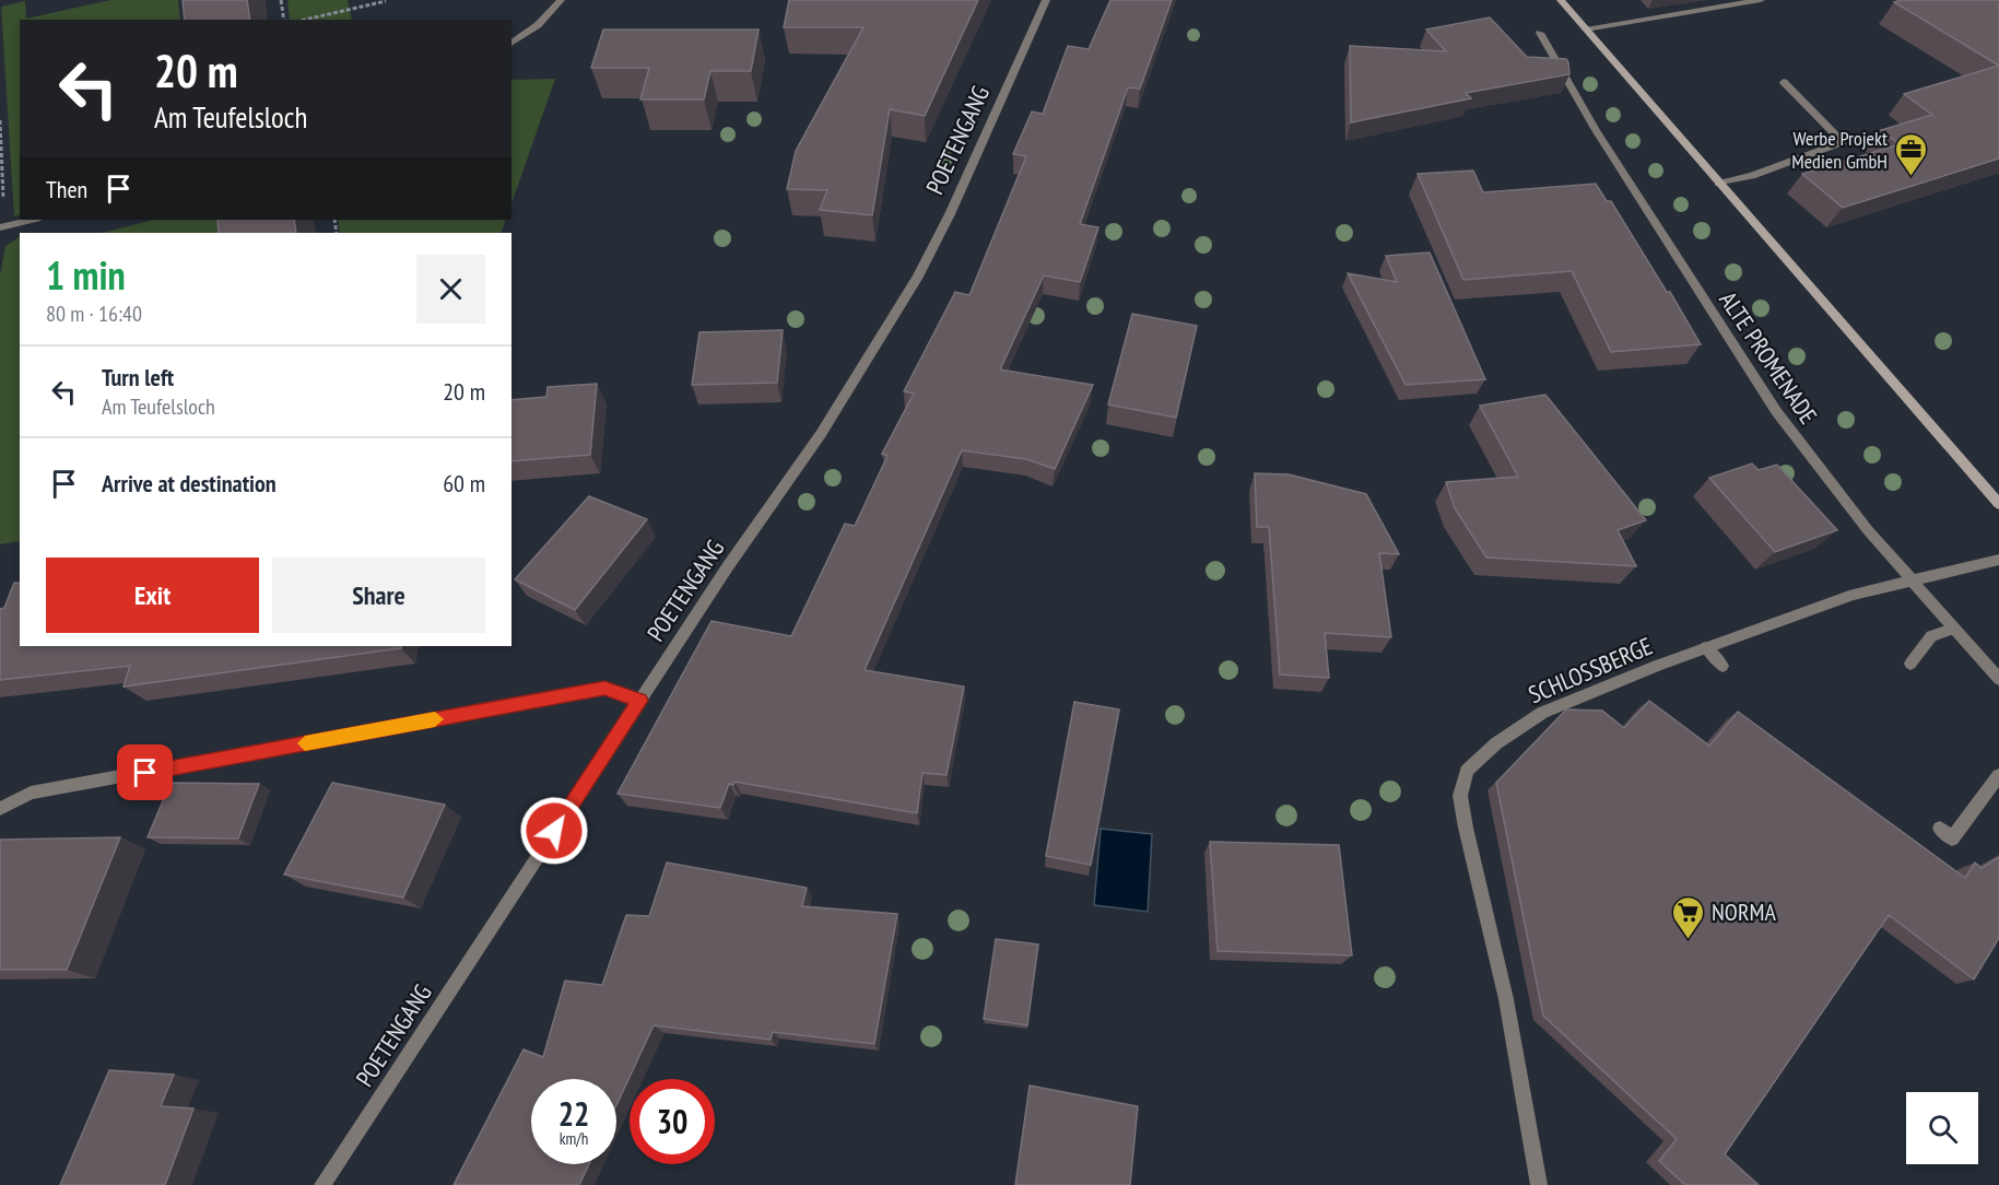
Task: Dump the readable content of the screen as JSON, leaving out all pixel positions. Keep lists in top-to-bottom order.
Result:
{
  "streets": {
    "street": ["POETENGANG", "ALTE PROMENADE", "SCHLOSSBERGE"]
  },
  "crossings": [
    ["ALTE PROMENADE", "SCHLOSSBERGE"]
  ],
  "places": {
    "office": ["Werbe Projekt Medien GmbH"],
    "supermarket": ["NORMA"]
  },
  "page": {
    "turn": ["20 m", "Am Teufelsloch"],
    "then": "Then",
    "heading": ["1 min", "80 m · 16:40"],
    "list": [
      {
        "name": "Turn left",
        "note": "Am Teufelsloch",
        "value": "20 m"
      },
      {
        "name": "Arrive at destination",
        "value": "60 m"
      }
    ],
    "buttons": ["Exit", "Share"],
    "speed": "22 km/h",
    "limit": "30"
  }
}
